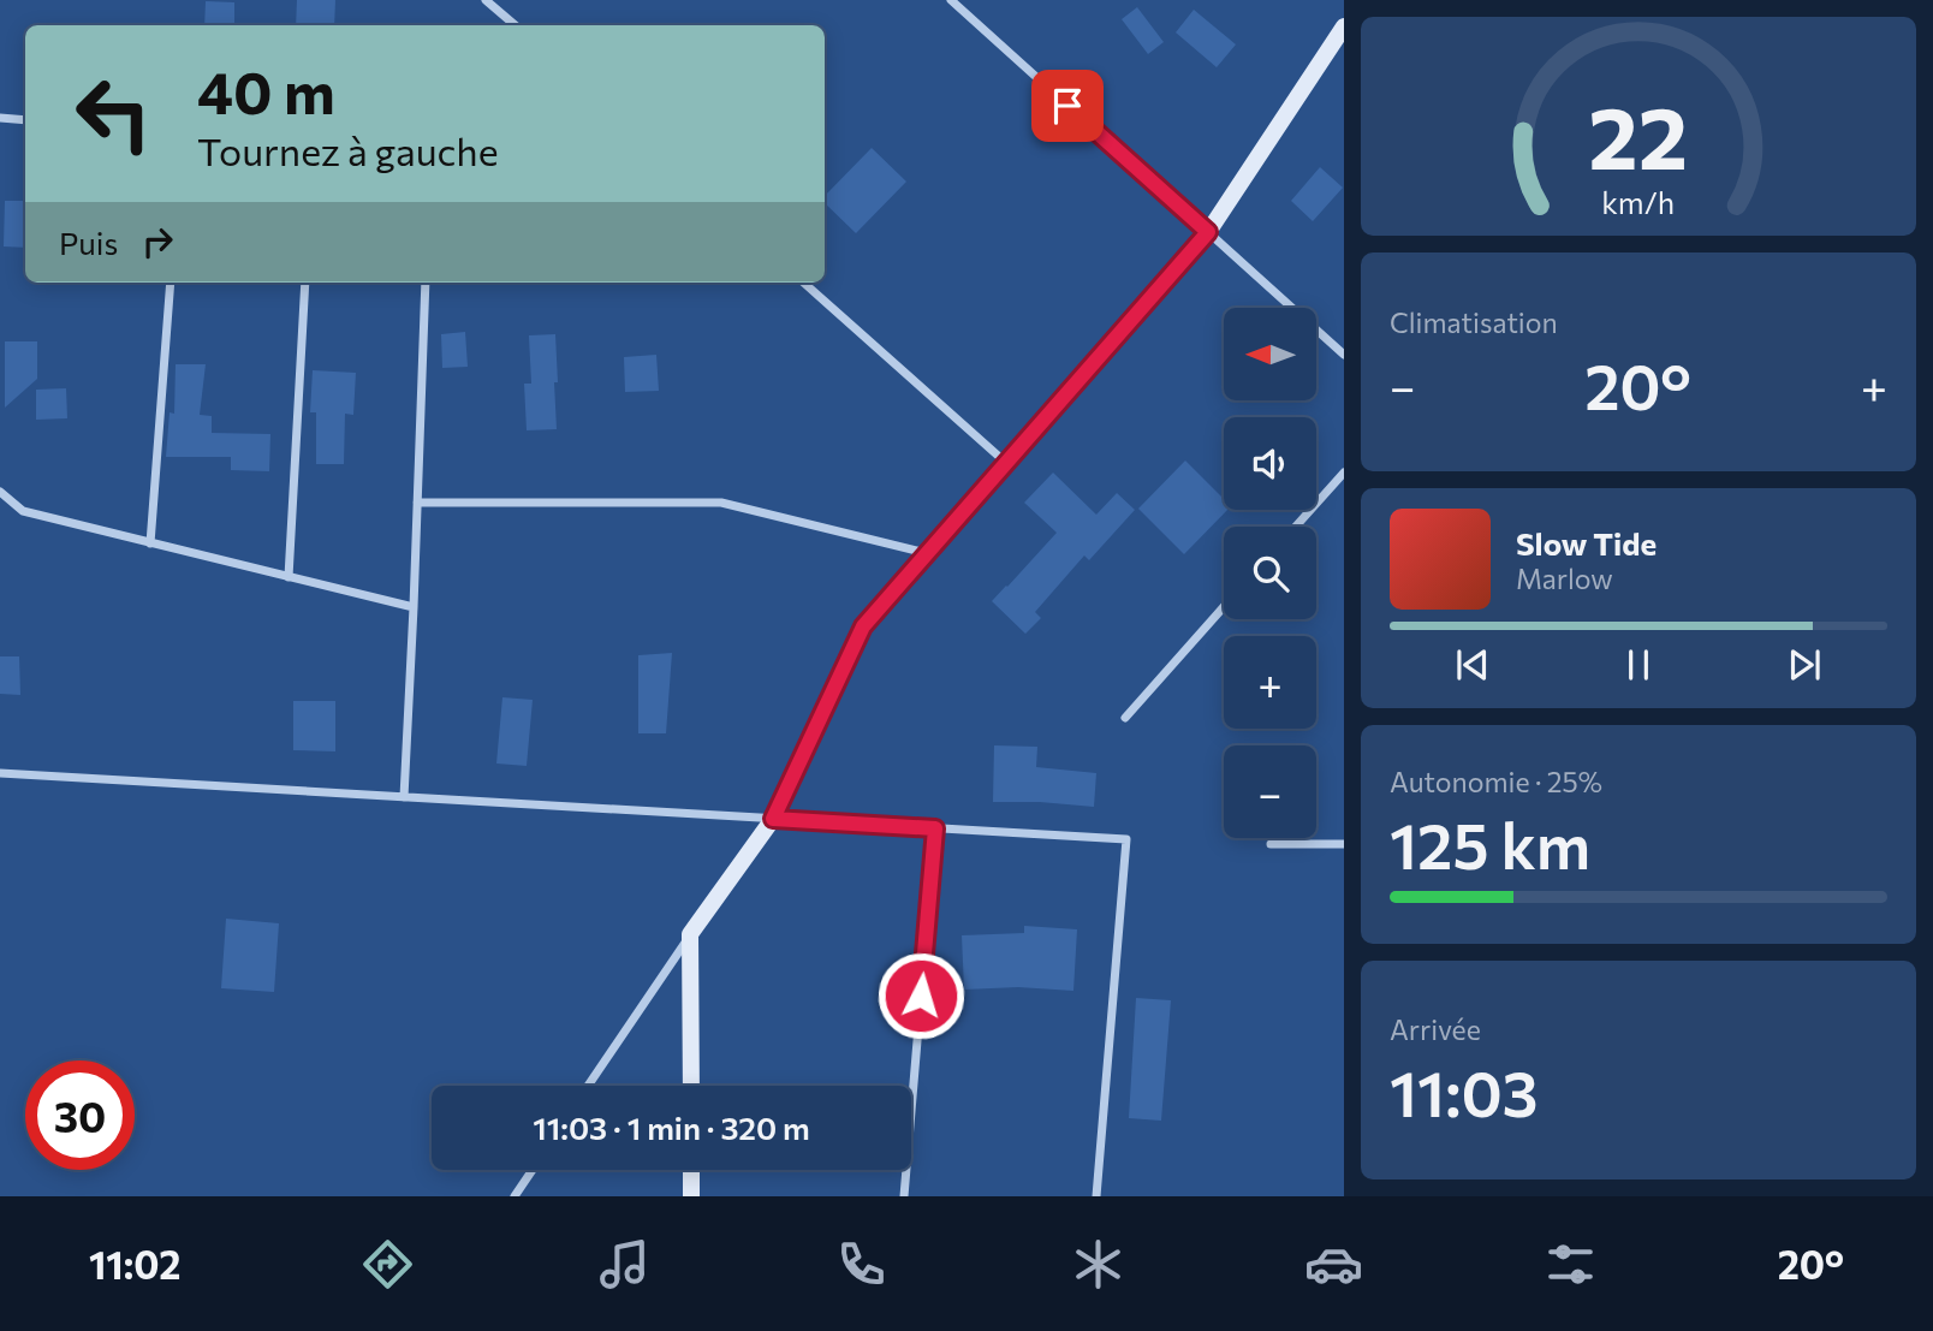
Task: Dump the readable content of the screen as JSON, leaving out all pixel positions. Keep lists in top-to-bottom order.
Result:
{
  "north": "left",
  "page": {
    "turn": ["40 m", "Tournez à gauche"],
    "then": "Puis",
    "tile": [
      "Climatisation",
      ["Autonomie · 25%", "125 km"],
      ["Arrivée", "11:03"]
    ],
    "map_buttons": ["+", "−"],
    "heat": ["−", "20°", "+"],
    "song": ["Slow Tide", "Marlow"],
    "limit": "30",
    "trip": "11:03 · 1 min · 320 m",
    "tabs": ["11:02", "20°"],
    "gauge": ["22", "km/h"]
  }
}
